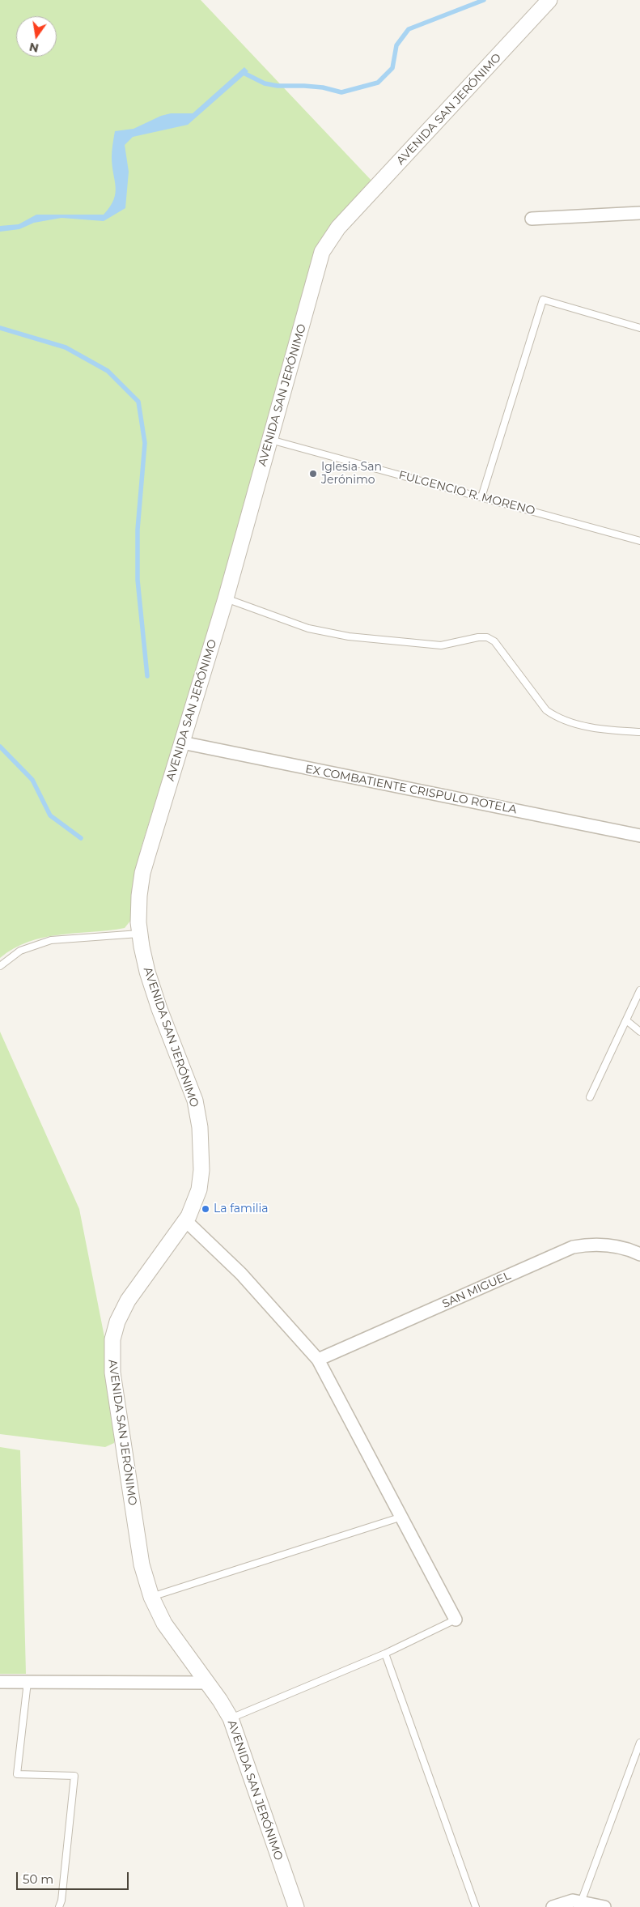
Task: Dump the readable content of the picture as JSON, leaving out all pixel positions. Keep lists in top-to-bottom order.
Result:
{
  "streets": {
    "street": ["AVENIDA SAN JERÓNIMO", "EX COMBATIENTE CRISPULO ROTELA", "SAN MIGUEL"],
    "lane": ["FULGENCIO R. MORENO"]
  },
  "crossings": [
    ["AVENIDA SAN JERÓNIMO", "FULGENCIO R. MORENO"],
    ["AVENIDA SAN JERÓNIMO", "EX COMBATIENTE CRISPULO ROTELA"]
  ],
  "places": ["Iglesia San Jerónimo", "La familia"],
  "scale_bar": "50 m",
  "north": "bottom"
}
